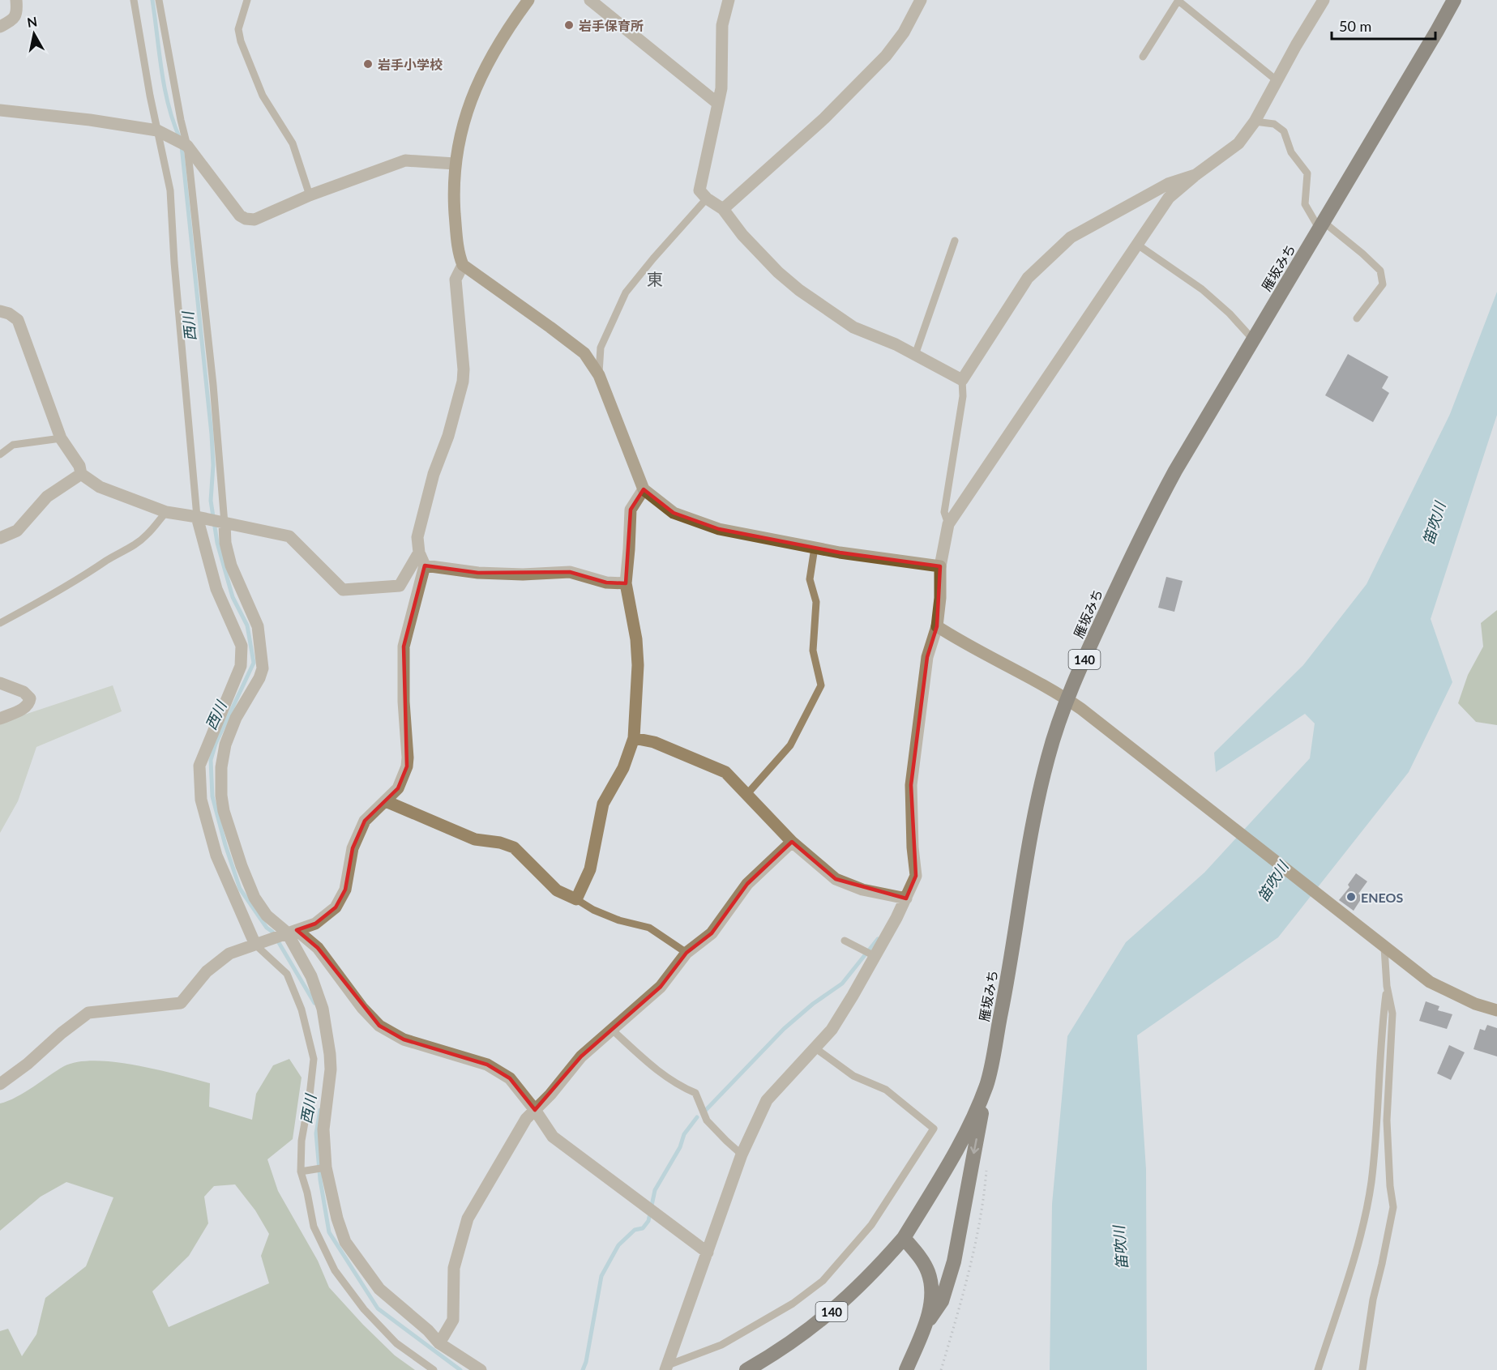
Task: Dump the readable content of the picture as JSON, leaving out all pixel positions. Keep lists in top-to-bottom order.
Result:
{
  "streets": {
    "highway": ["雁坂みち", "140"]
  },
  "crossings": [
    ["雁坂みち", "140"]
  ],
  "districts": ["東"],
  "water": ["西川", "笛吹川"],
  "places": ["岩手保育所", "岩手小学校", "ENEOS"],
  "scale_bar": "50 m",
  "north": "top"
}
